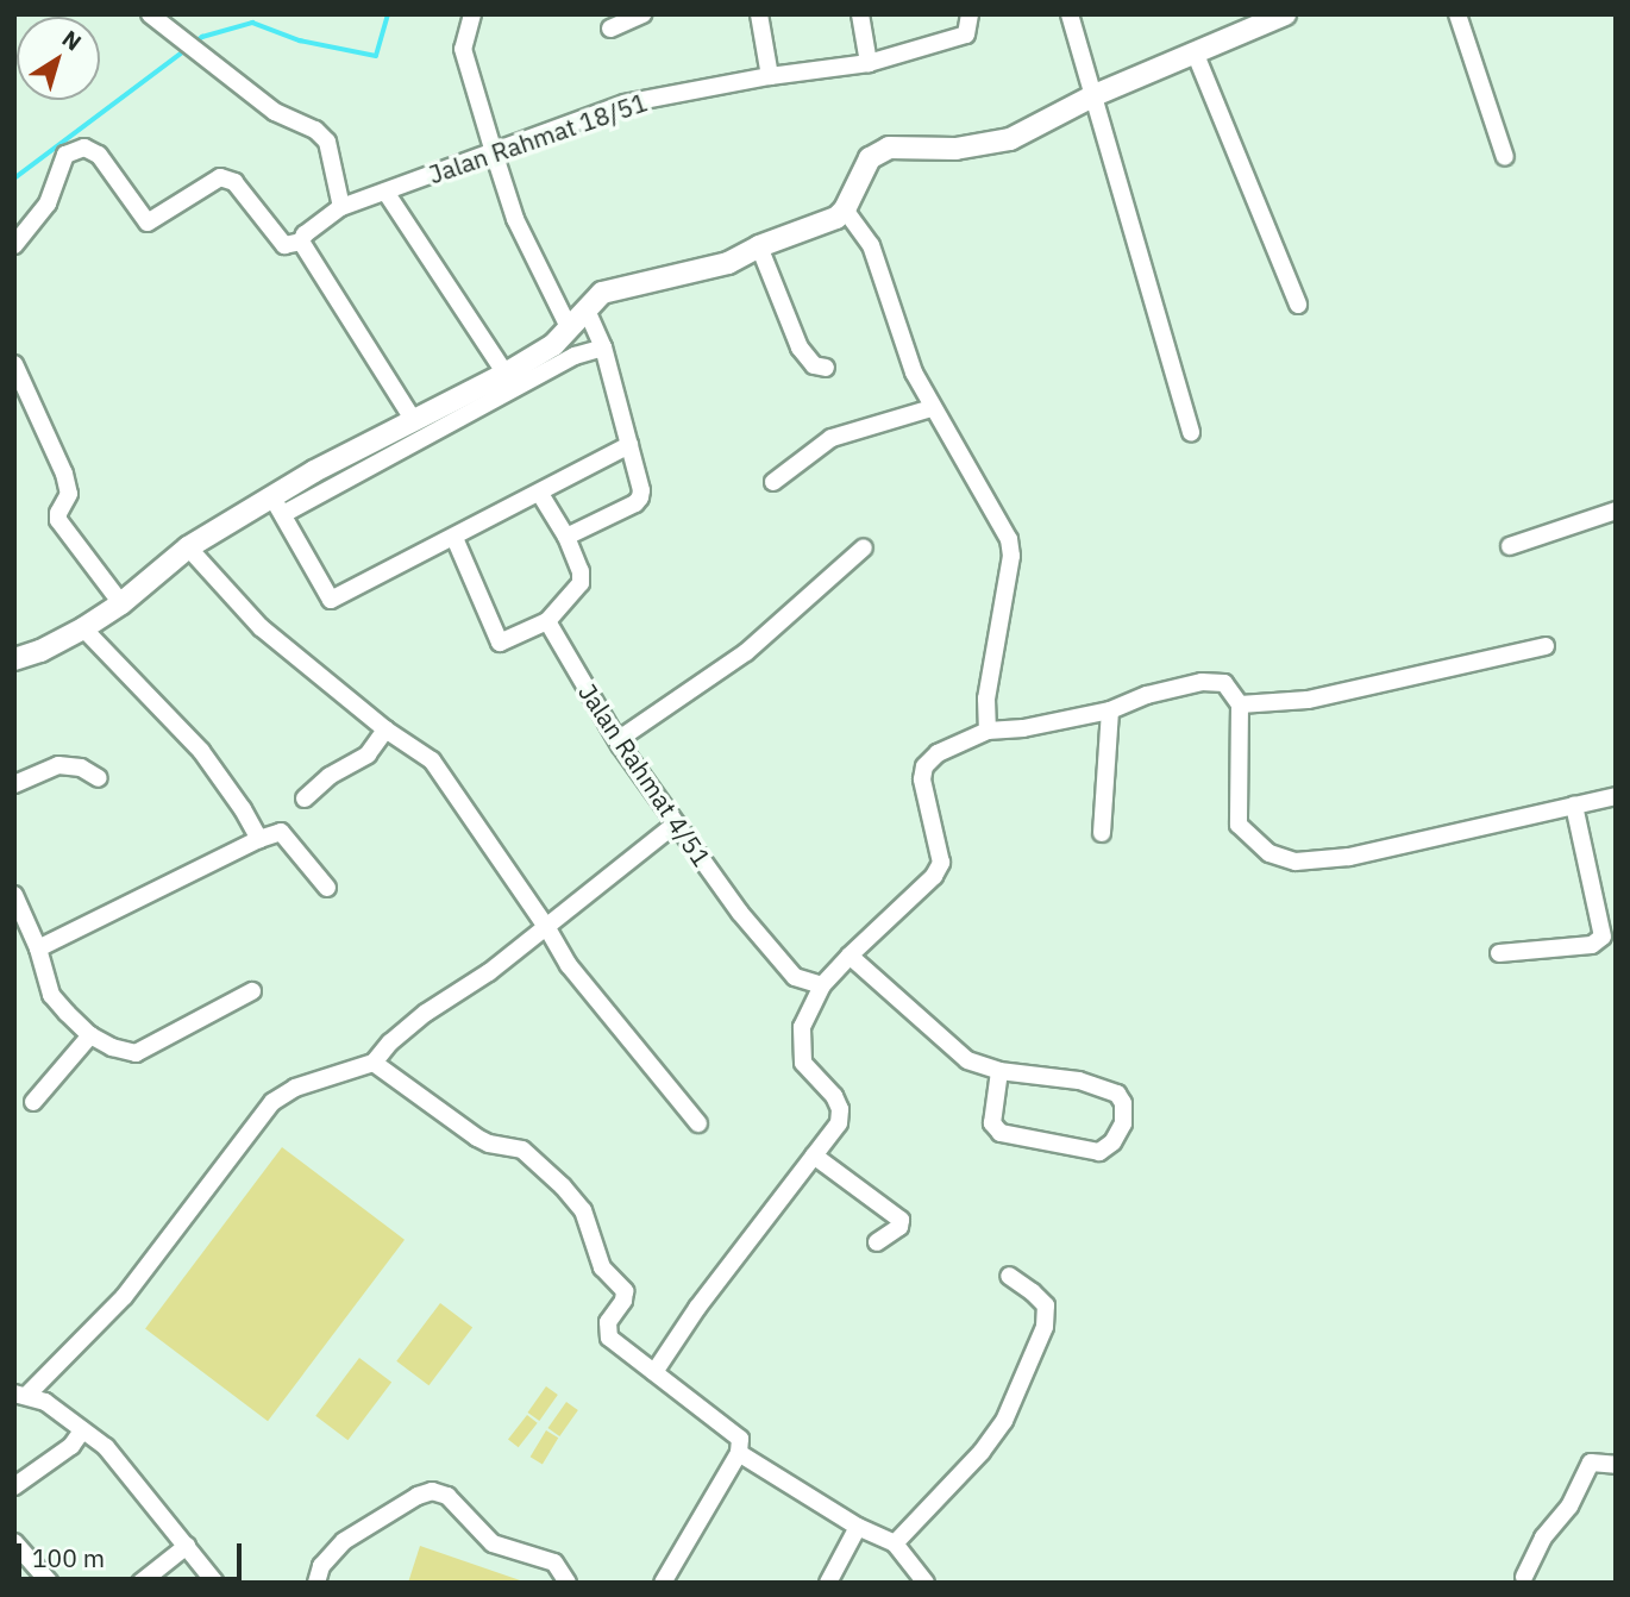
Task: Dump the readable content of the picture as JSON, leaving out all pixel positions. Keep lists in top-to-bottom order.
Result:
{
  "streets": {
    "street": ["Jalan Rahmat 18/51", "Jalan Rahmat 4/51"]
  },
  "scale_bar": "100 m",
  "north": "top right"
}
